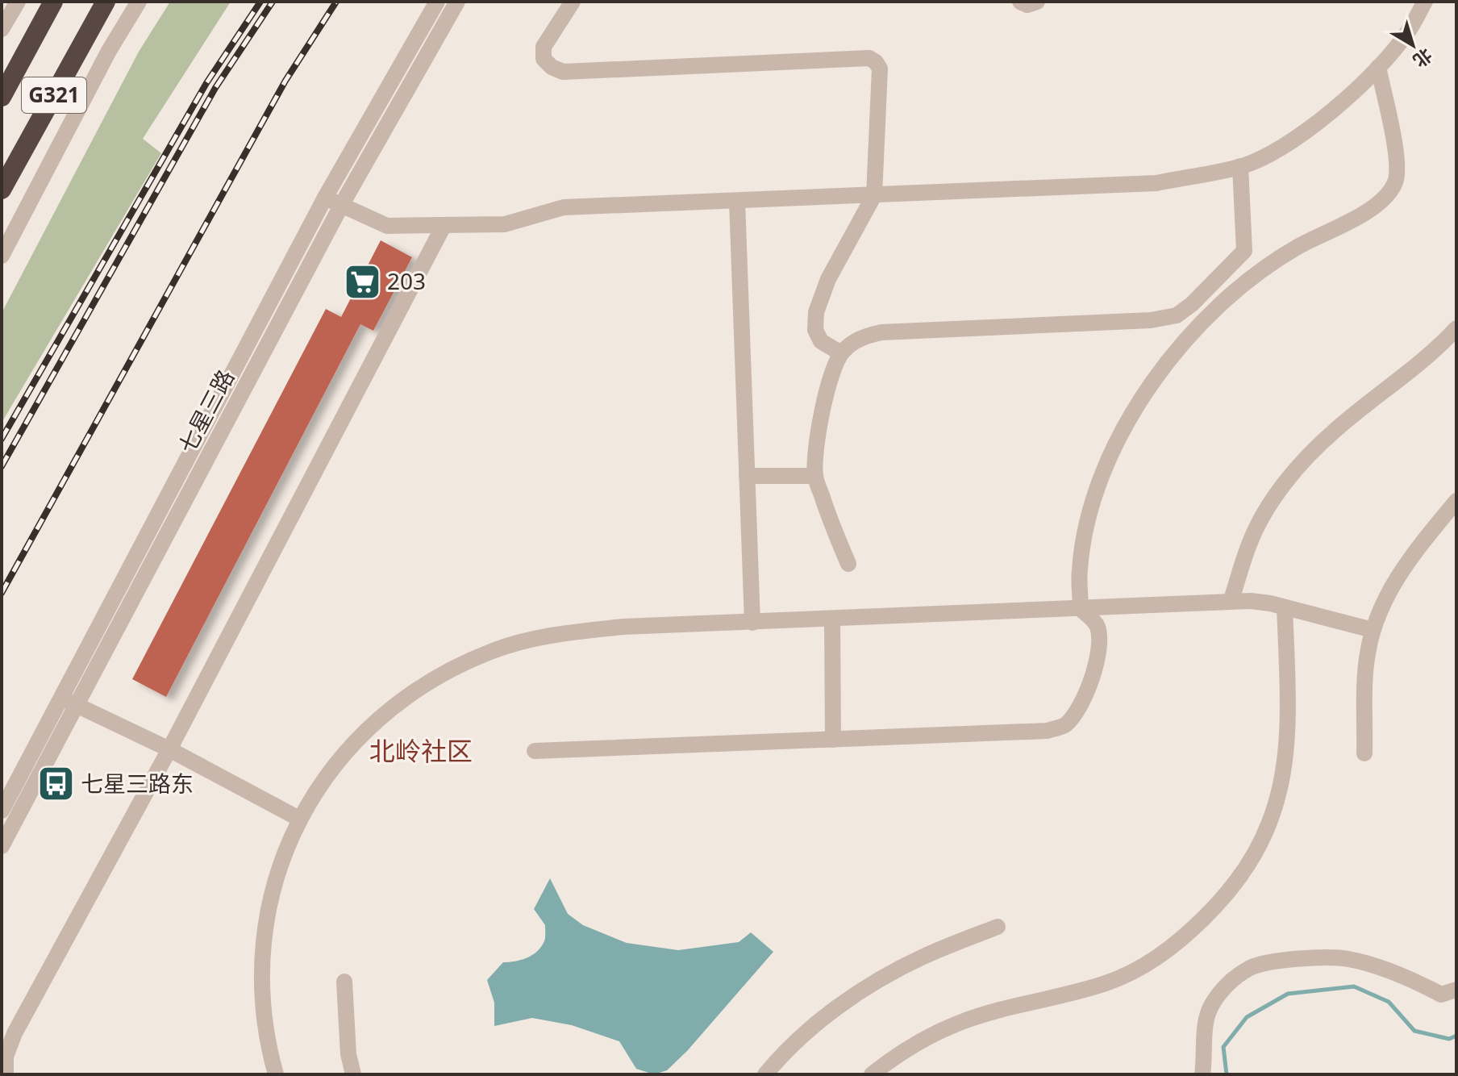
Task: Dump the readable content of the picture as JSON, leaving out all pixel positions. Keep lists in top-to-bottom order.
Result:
{
  "streets": {
    "highway": ["G321"],
    "street": ["七星三路"]
  },
  "districts": ["北岭社区"],
  "places": {
    "supermarket": ["203"],
    "bus stop": ["七星三路东"]
  },
  "north": "bottom right"
}
